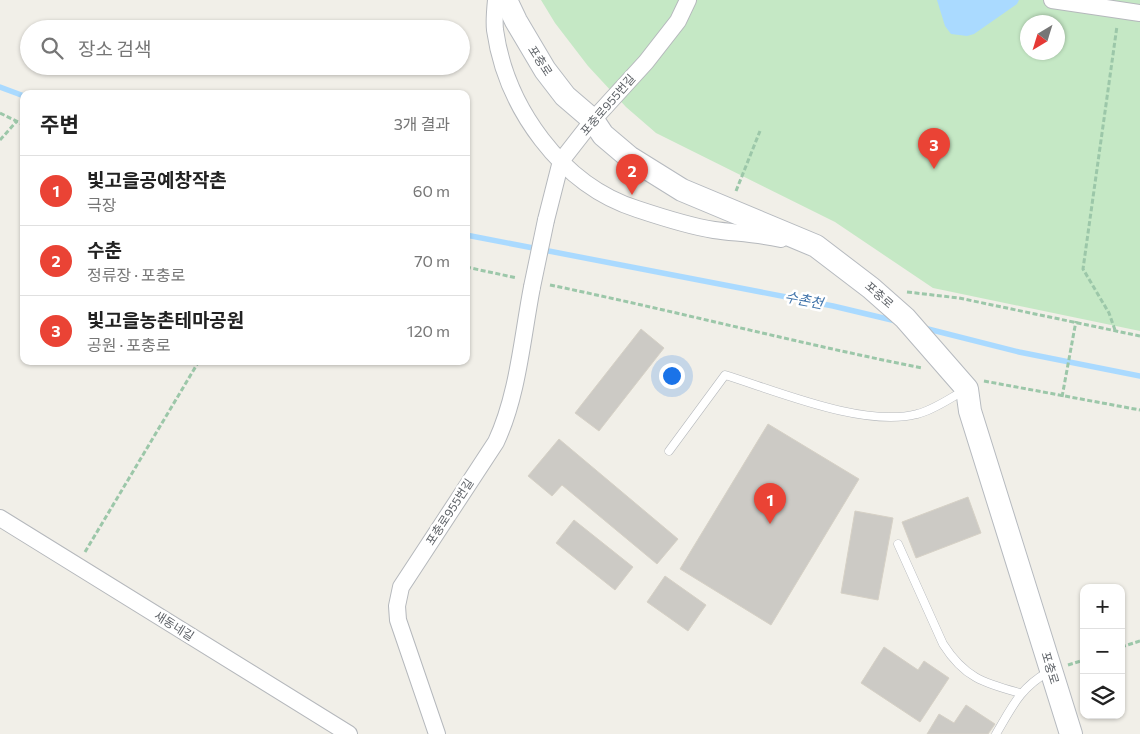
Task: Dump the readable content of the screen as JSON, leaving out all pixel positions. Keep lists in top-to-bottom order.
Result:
{
  "streets": {
    "main road": ["포충로"],
    "street": ["포충로955번길", "새동네길"]
  },
  "crossings": [
    ["포충로", "포충로955번길"]
  ],
  "water": ["수촌천"],
  "north": "bottom left",
  "page": {
    "search": "장소 검색",
    "heading": ["주변", "3개 결과"],
    "pins": ["3", "2", "1"],
    "list": [
      {
        "mark": "1",
        "name": "빛고을공예창작촌",
        "note": "극장",
        "value": "60 m"
      },
      {
        "mark": "2",
        "name": "수춘",
        "note": "정류장 · 포충로",
        "value": "70 m"
      },
      {
        "mark": "3",
        "name": "빛고을농촌테마공원",
        "note": "공원 · 포충로",
        "value": "120 m"
      }
    ],
    "map_buttons": ["+", "−"]
  }
}
